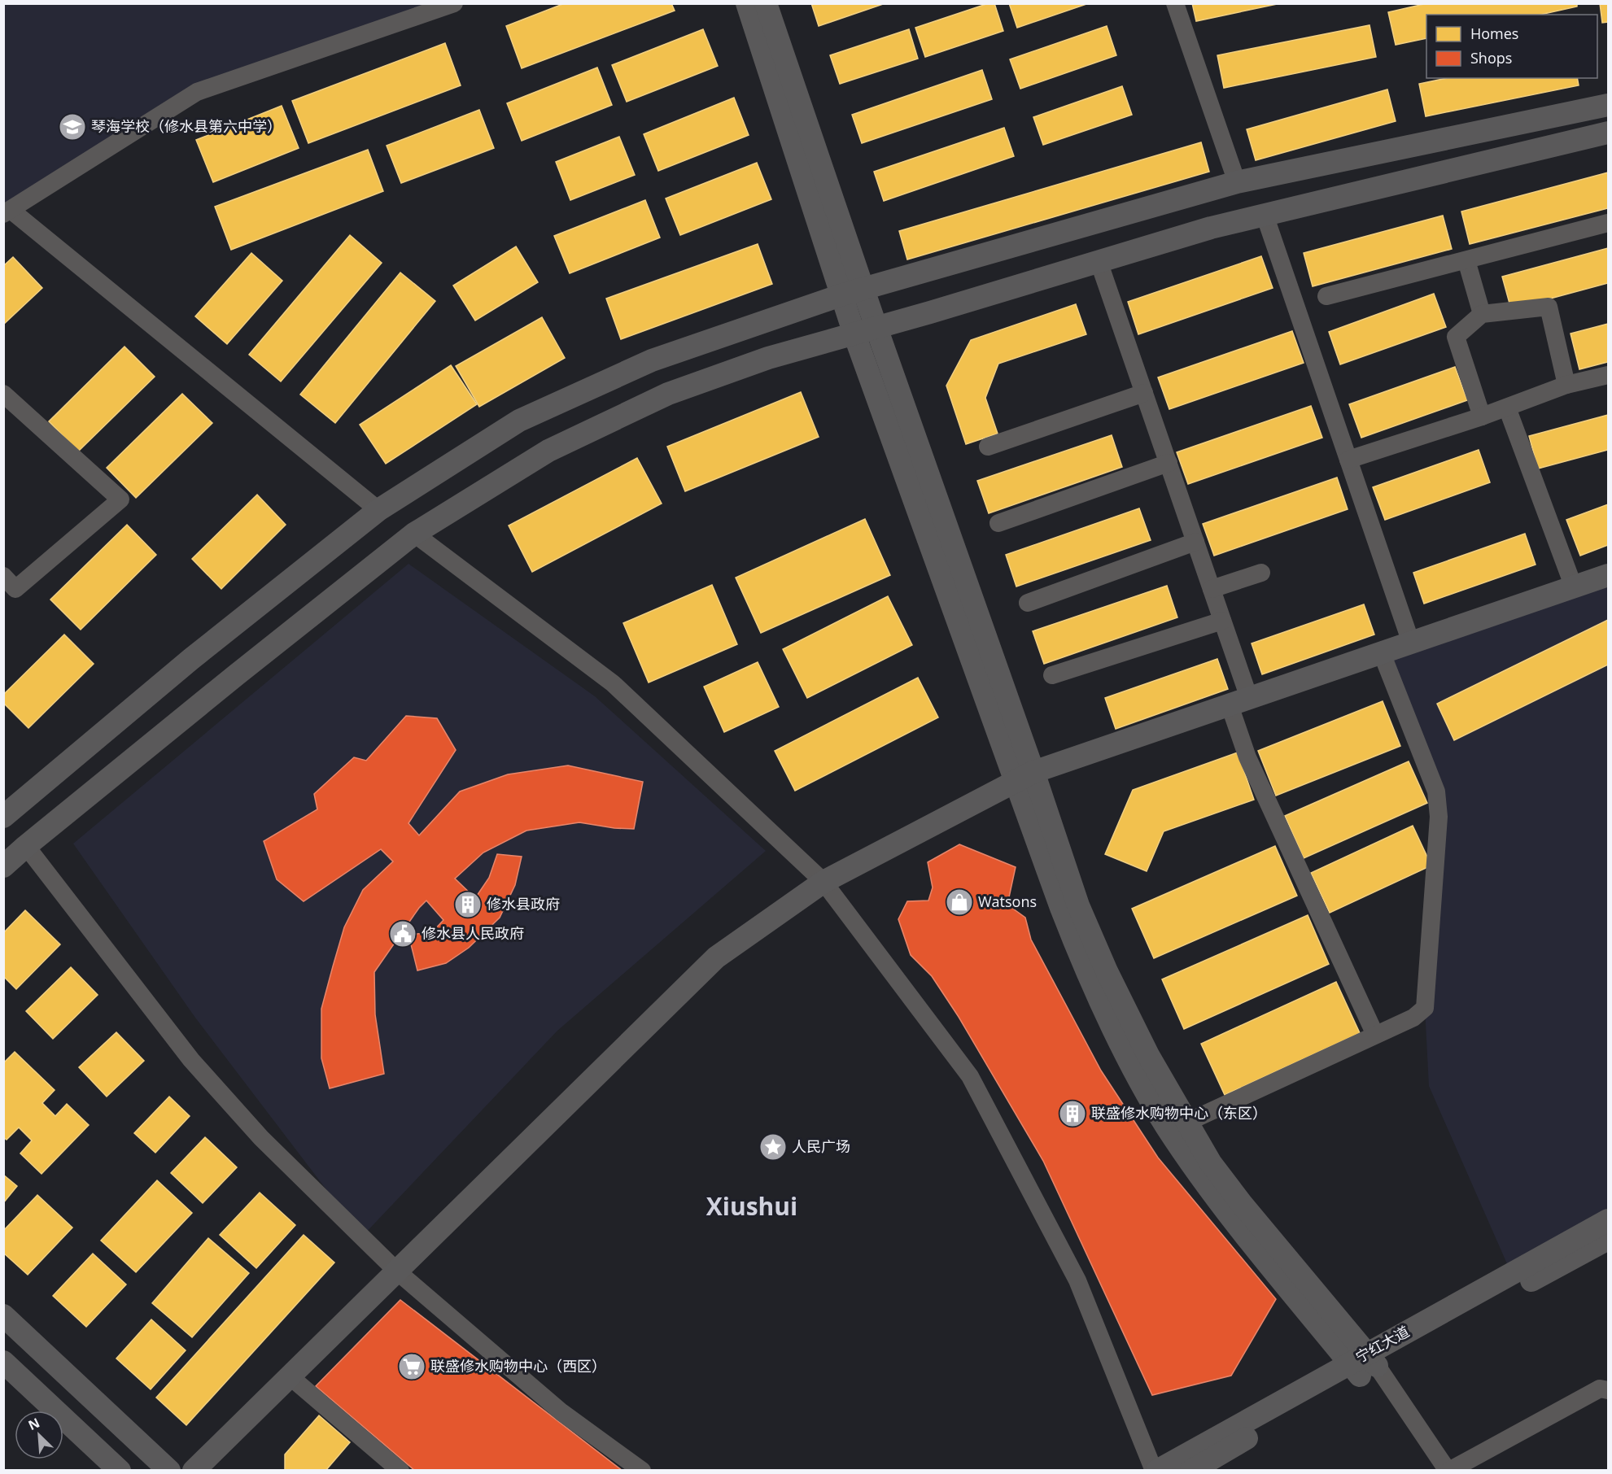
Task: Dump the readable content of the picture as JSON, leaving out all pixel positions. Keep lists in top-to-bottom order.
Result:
{
  "streets": {
    "main road": ["宁红大道"]
  },
  "districts": ["Xiushui"],
  "places": {
    "school or university": ["琴海学校（修水县第六中学）"],
    "shop": ["Watsons"],
    "building": ["修水县政府", "联盛修水购物中心（东区）"],
    "public building": ["修水县人民政府"],
    "place": ["人民广场"],
    "supermarket": ["联盛修水购物中心（西区）"]
  },
  "legend": ["Homes", "Shops"],
  "north": "top left"
}
